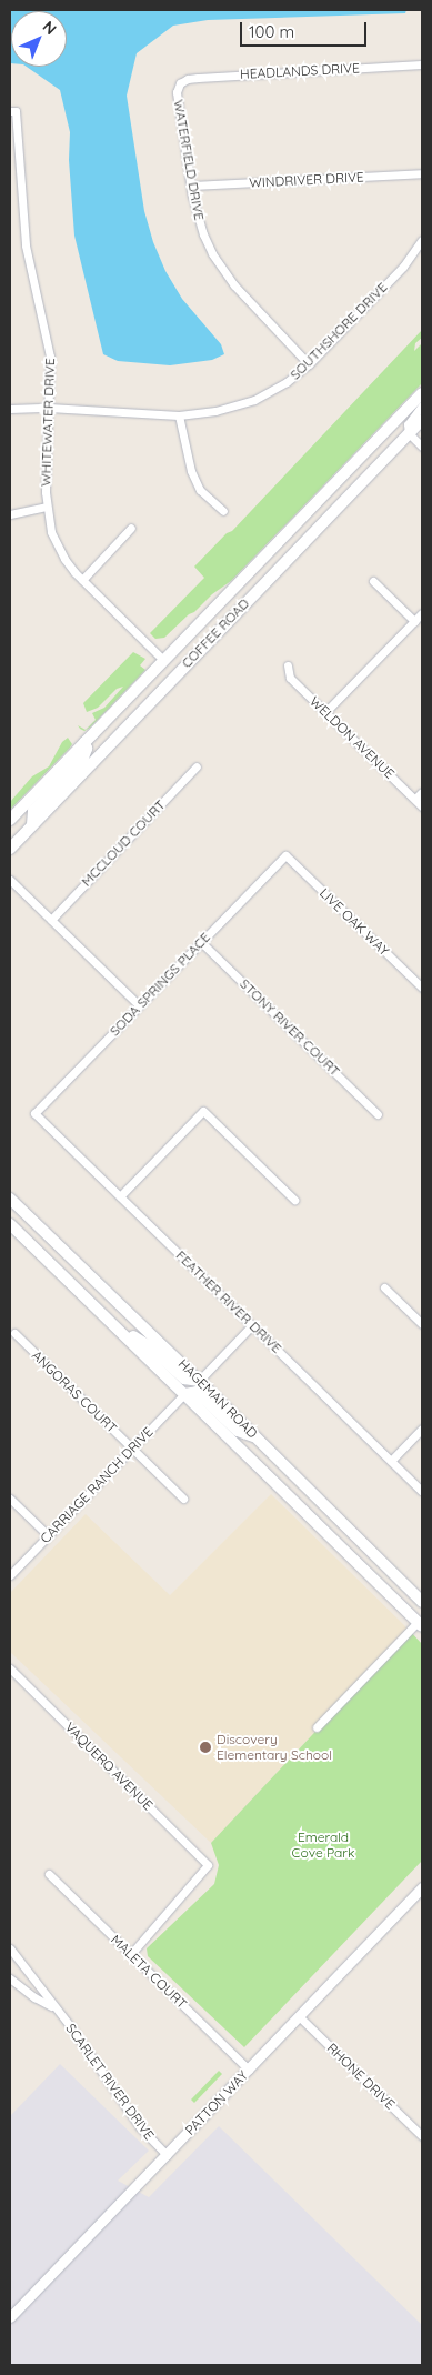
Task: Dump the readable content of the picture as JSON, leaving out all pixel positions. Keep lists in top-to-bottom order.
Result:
{
  "streets": {
    "main road": ["COFFEE ROAD", "HAGEMAN ROAD"],
    "street": [
      "HEADLANDS DRIVE",
      "WATERFIELD DRIVE",
      "WINDRIVER DRIVE",
      "SOUTHSHORE DRIVE",
      "WHITEWATER DRIVE",
      "WELDON AVENUE",
      "MCCLOUD COURT",
      "LIVE OAK WAY",
      "SODA SPRINGS PLACE",
      "STONY RIVER COURT",
      "FEATHER RIVER DRIVE",
      "ANGORAS COURT",
      "CARRIAGE RANCH DRIVE",
      "VAQUERO AVENUE",
      "MALETA COURT",
      "RHONE DRIVE",
      "SCARLET RIVER DRIVE",
      "PATTON WAY"
    ]
  },
  "crossings": [
    ["HEADLANDS DRIVE", "WATERFIELD DRIVE"],
    ["WATERFIELD DRIVE", "WINDRIVER DRIVE"],
    ["WATERFIELD DRIVE", "SOUTHSHORE DRIVE"],
    ["SOUTHSHORE DRIVE", "WHITEWATER DRIVE"],
    ["WHITEWATER DRIVE", "COFFEE ROAD"],
    ["LIVE OAK WAY", "SODA SPRINGS PLACE"],
    ["SODA SPRINGS PLACE", "STONY RIVER COURT"],
    ["SODA SPRINGS PLACE", "FEATHER RIVER DRIVE"],
    ["ANGORAS COURT", "CARRIAGE RANCH DRIVE"],
    ["HAGEMAN ROAD", "CARRIAGE RANCH DRIVE"],
    ["VAQUERO AVENUE", "MALETA COURT"],
    ["MALETA COURT", "PATTON WAY"],
    ["RHONE DRIVE", "PATTON WAY"],
    ["SCARLET RIVER DRIVE", "PATTON WAY"]
  ],
  "parks": ["Emerald Cove Park"],
  "places": ["Discovery Elementary School"],
  "scale_bar": "100 m",
  "north": "top right"
}
